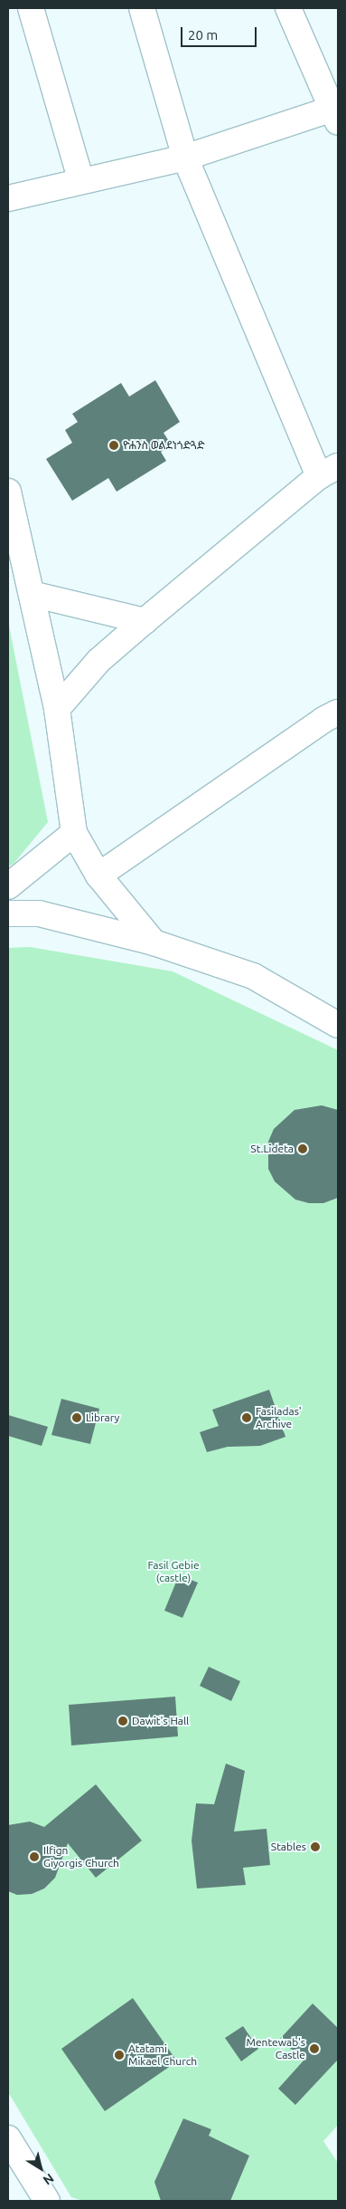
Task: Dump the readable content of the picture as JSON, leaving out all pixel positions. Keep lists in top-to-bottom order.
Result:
{
  "parks": ["Fasil Gebie (castle)"],
  "places": [
    "ዮሐንስ ወልደነጎድጓድ",
    "St.Lideta",
    "Library",
    "Fasiladas' Archive",
    "Dawit's Hall",
    "Stables",
    "Ilfign Giyorgis Church",
    "Mentewab's Castle",
    "Atatami Mikael Church"
  ],
  "scale_bar": "20 m",
  "north": "bottom right"
}
